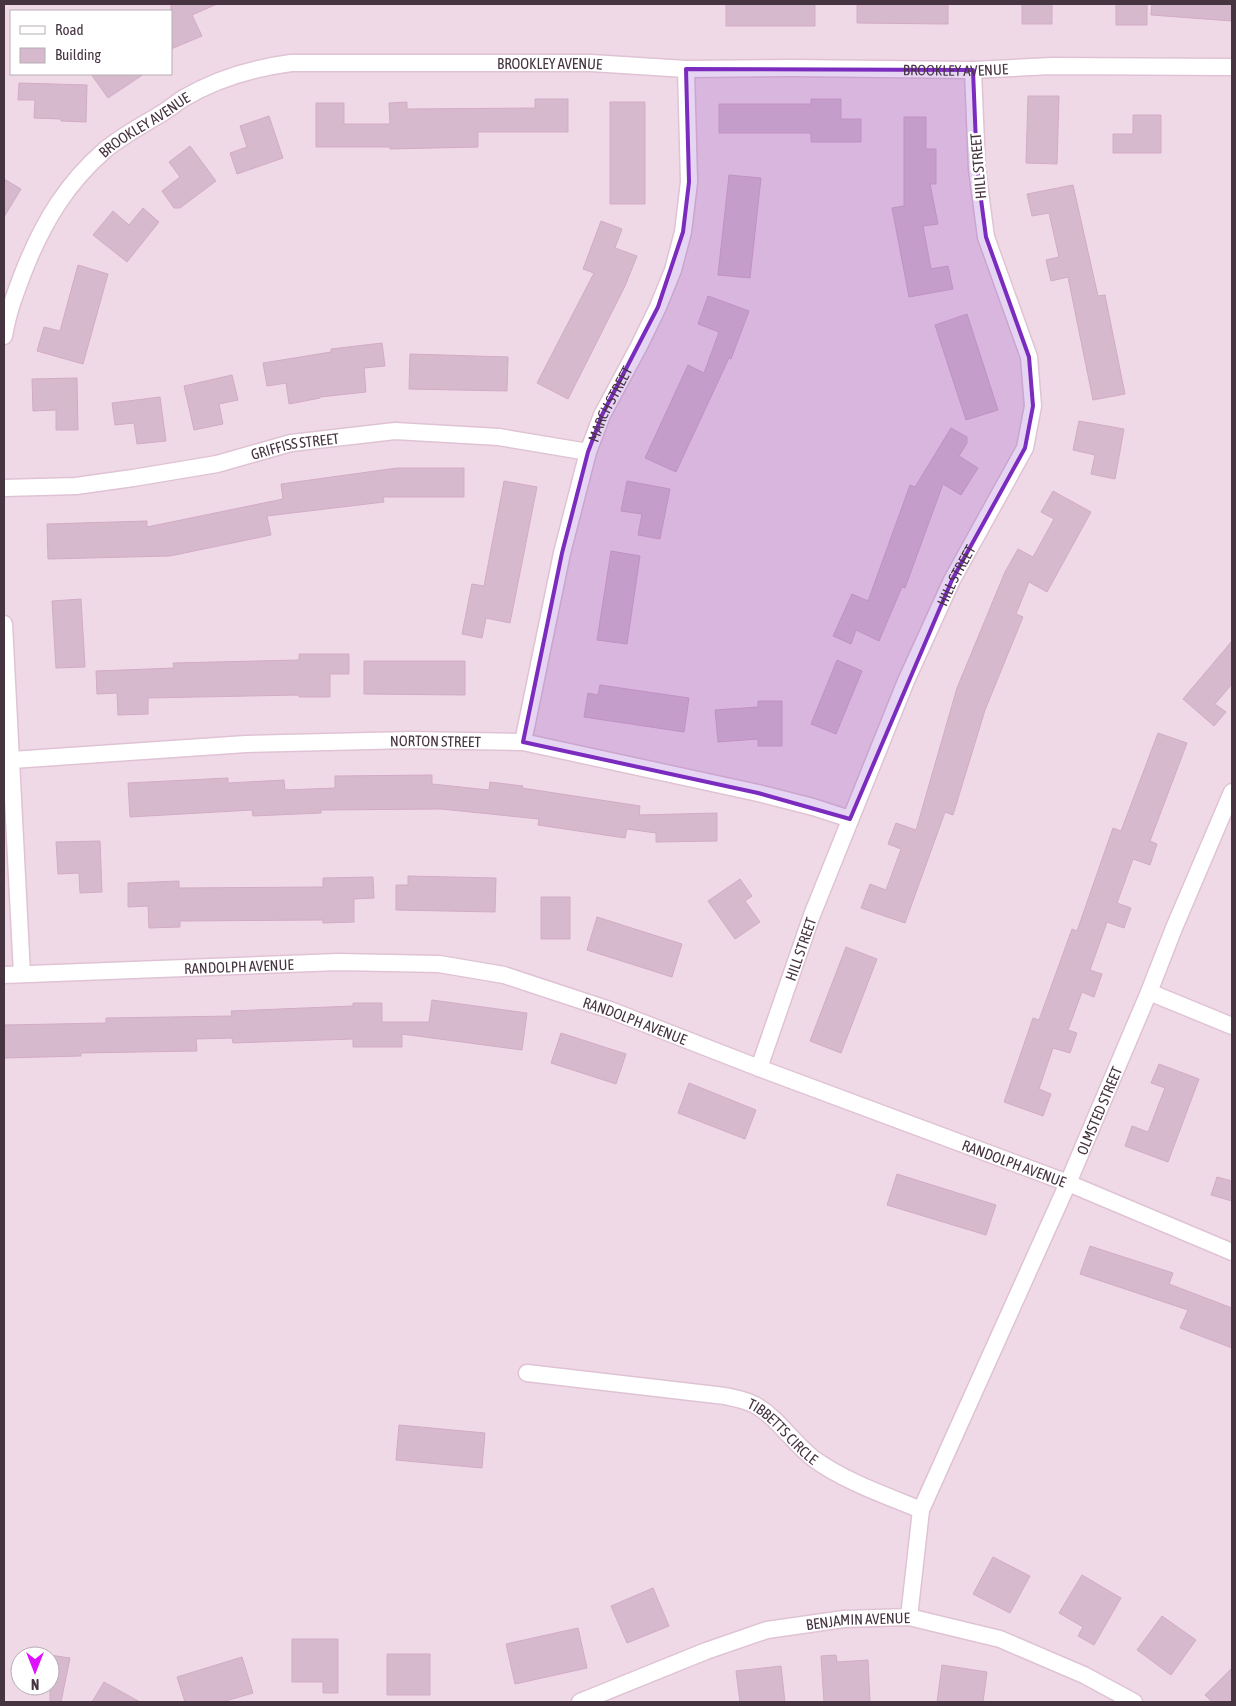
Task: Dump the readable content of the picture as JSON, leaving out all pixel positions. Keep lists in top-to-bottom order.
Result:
{
  "streets": {
    "street": [
      "BROOKLEY AVENUE",
      "HILL STREET",
      "MARCH STREET",
      "GRIFFISS STREET",
      "NORTON STREET",
      "RANDOLPH AVENUE",
      "OLMSTED STREET",
      "TIBBETTS CIRCLE",
      "BENJAMIN AVENUE"
    ]
  },
  "crossings": [
    ["BROOKLEY AVENUE", "HILL STREET"],
    ["BROOKLEY AVENUE", "MARCH STREET"],
    ["HILL STREET", "NORTON STREET"],
    ["HILL STREET", "RANDOLPH AVENUE"],
    ["MARCH STREET", "GRIFFISS STREET"],
    ["MARCH STREET", "NORTON STREET"],
    ["RANDOLPH AVENUE", "OLMSTED STREET"],
    ["OLMSTED STREET", "TIBBETTS CIRCLE"]
  ],
  "legend": ["Road", "Building"],
  "north": "bottom"
}
